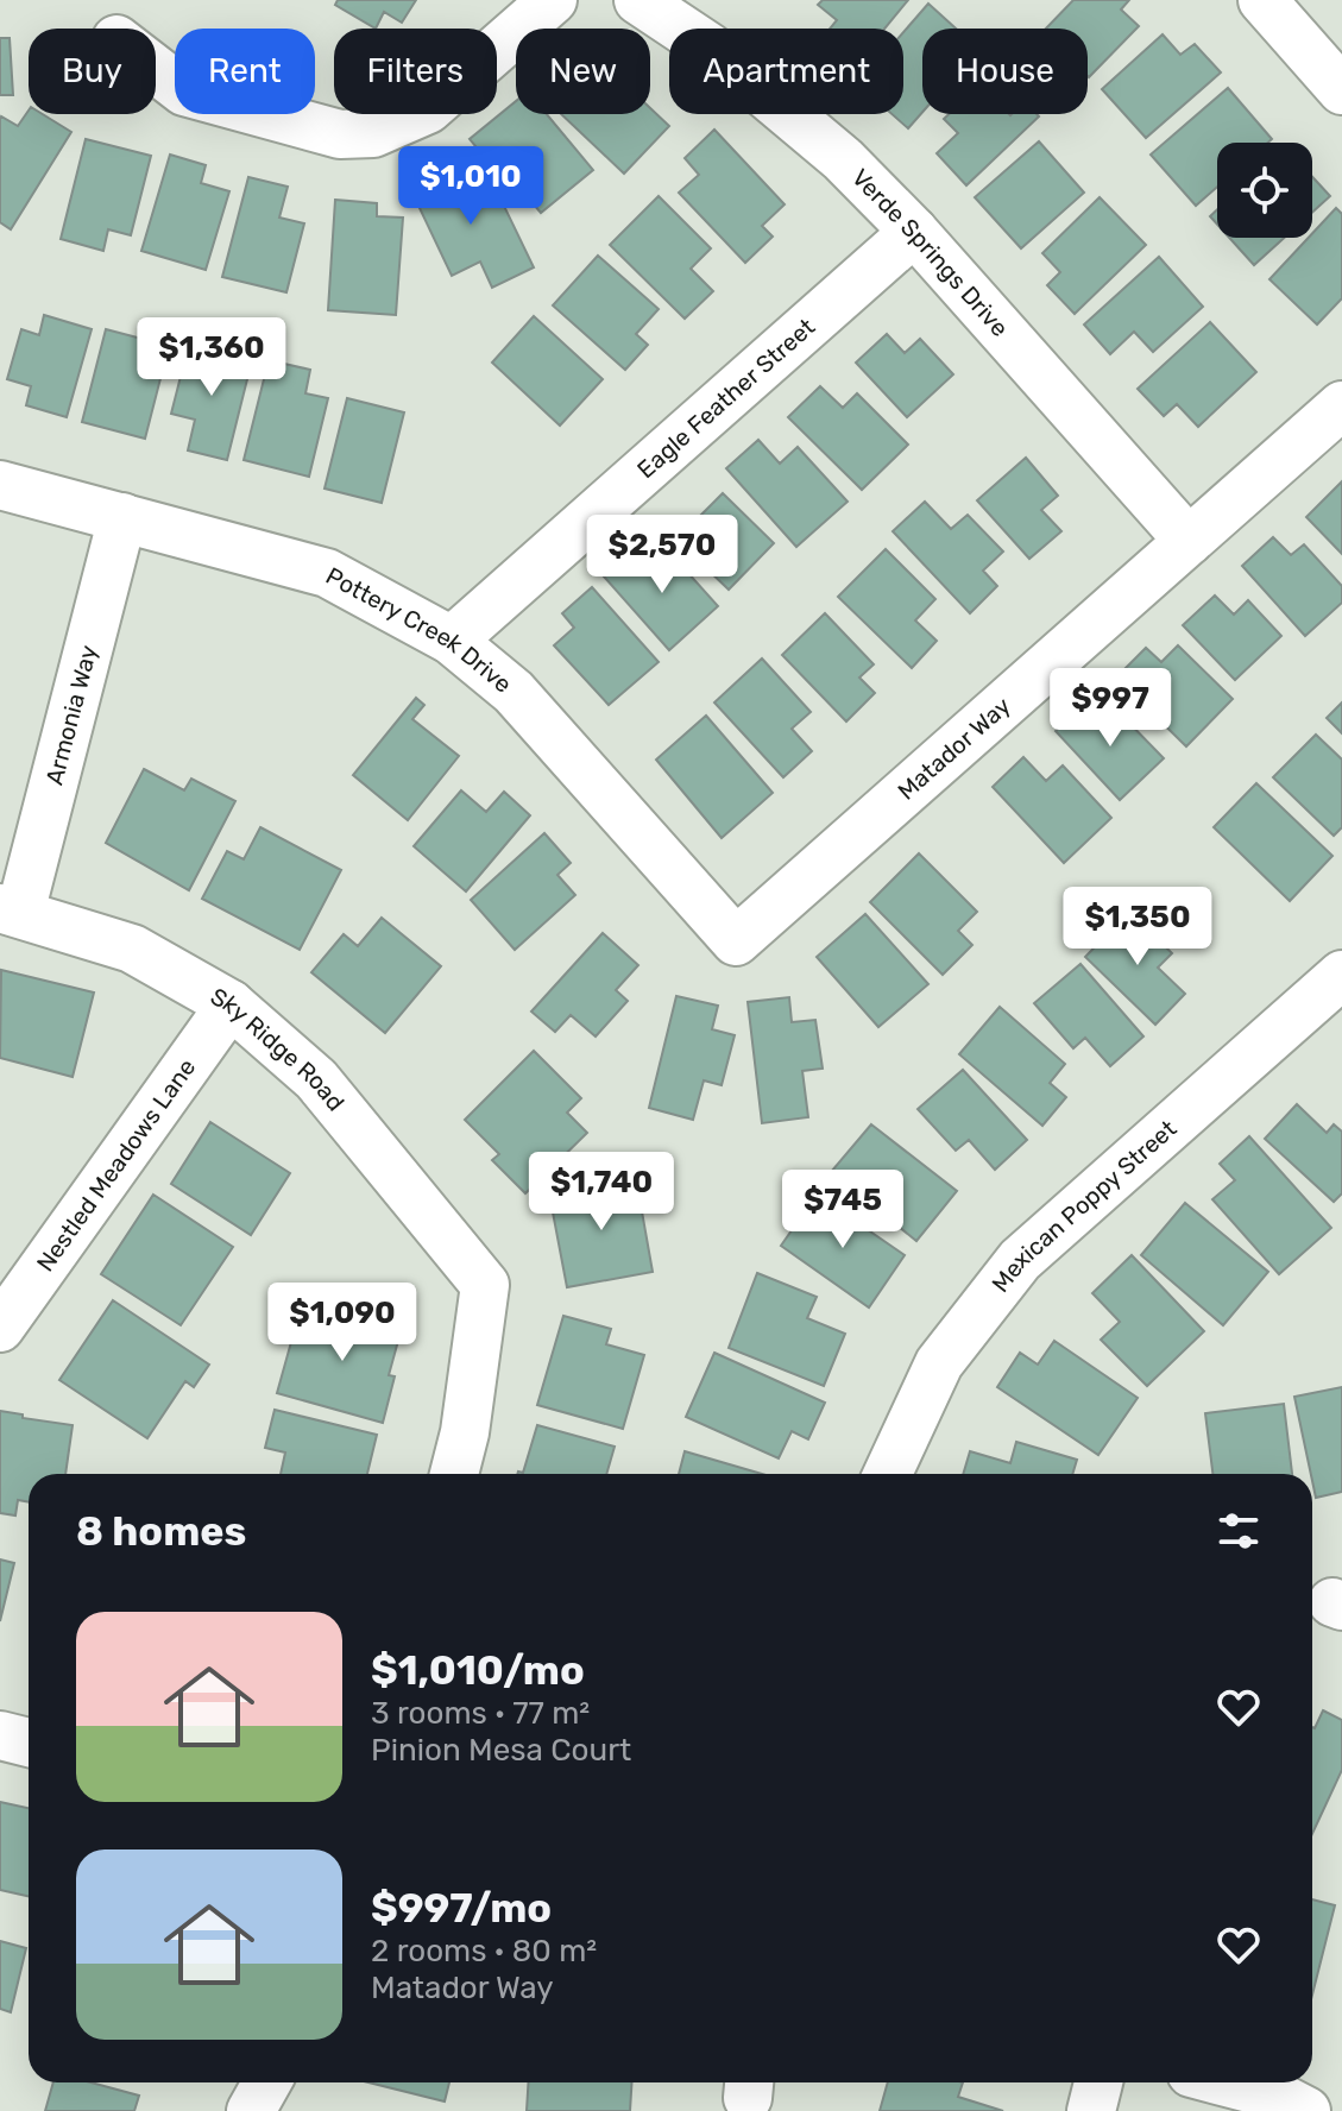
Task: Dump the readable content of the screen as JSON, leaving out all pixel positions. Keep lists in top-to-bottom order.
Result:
{
  "streets": {
    "street": [
      "Verde Springs Drive",
      "Eagle Feather Street",
      "Pottery Creek Drive",
      "Armonia Way",
      "Matador Way",
      "Sky Ridge Road",
      "Nestled Meadows Lane",
      "Mexican Poppy Street"
    ]
  },
  "crossings": [
    ["Verde Springs Drive", "Eagle Feather Street"],
    ["Verde Springs Drive", "Matador Way"],
    ["Eagle Feather Street", "Pottery Creek Drive"],
    ["Pottery Creek Drive", "Armonia Way"],
    ["Pottery Creek Drive", "Matador Way"],
    ["Armonia Way", "Sky Ridge Road"],
    ["Sky Ridge Road", "Nestled Meadows Lane"]
  ],
  "page": {
    "chip": [
      "Buy",
      "Rent",
      "Filters",
      "New",
      "Apartment",
      "House"
    ],
    "price": [
      "$1,010",
      "$1,360",
      "$2,570",
      "$997",
      "$1,350",
      "$1,740",
      "$745",
      "$1,090"
    ],
    "heading": "8 homes",
    "list": [
      {
        "name": "$1,010/mo",
        "note": "3 rooms · 77 m² · Pinion Mesa Court"
      },
      {
        "name": "$997/mo",
        "note": "2 rooms · 80 m² · Matador Way"
      }
    ]
  }
}
